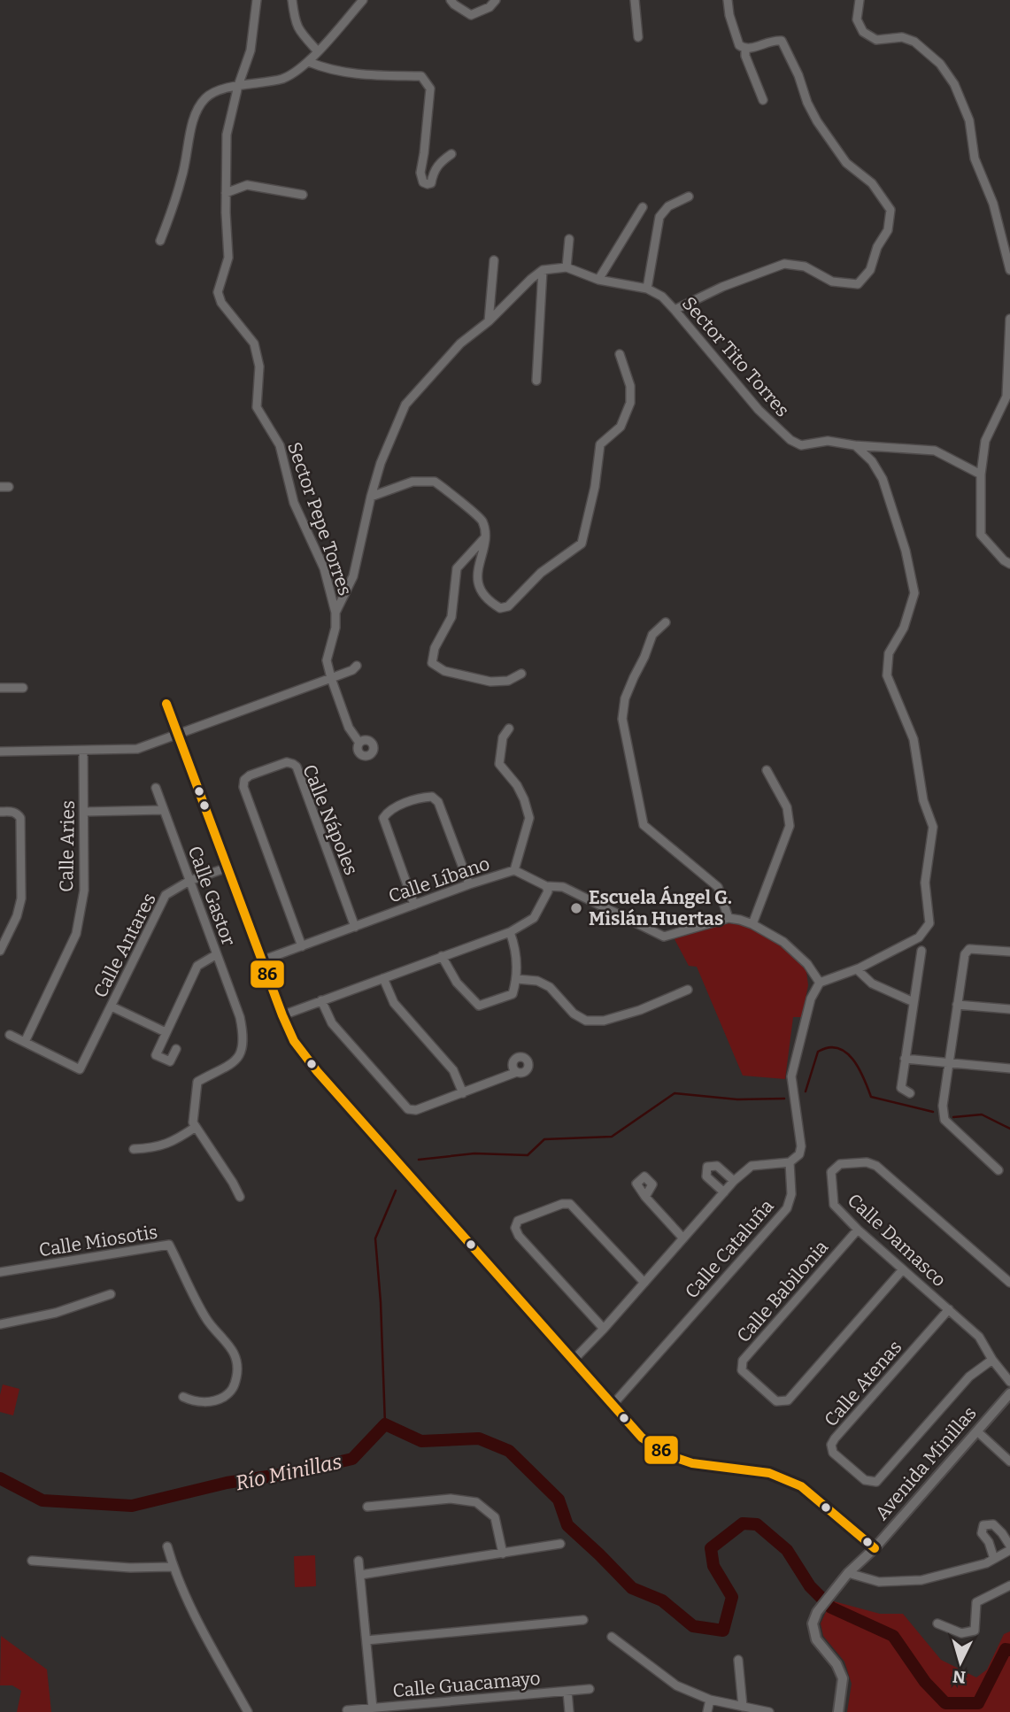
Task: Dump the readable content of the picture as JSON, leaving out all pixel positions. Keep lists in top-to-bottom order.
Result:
{
  "streets": {
    "street": [
      "Sector Tito Torres",
      "Sector Pepe Torres",
      "Calle Nápoles",
      "Calle Aries",
      "Calle Líbano",
      "Calle Gastor",
      "Calle Antares",
      "Calle Damasco",
      "Calle Miosotis",
      "Calle Cataluña",
      "Calle Babilonia",
      "Calle Atenas",
      "Avenida Minillas",
      "Calle Guacamayo"
    ]
  },
  "crossings": [
    ["Calle Nápoles", "Calle Líbano"],
    ["Calle Aries", "Calle Antares"],
    ["Calle Gastor", "Calle Antares"],
    ["Calle Damasco", "Calle Babilonia"],
    ["Calle Damasco", "Calle Atenas"]
  ],
  "water": ["Río Minillas"],
  "places": ["Escuela Ángel G. Mislán Huertas"],
  "lines": ["transit line 86"],
  "north": "bottom"
}
